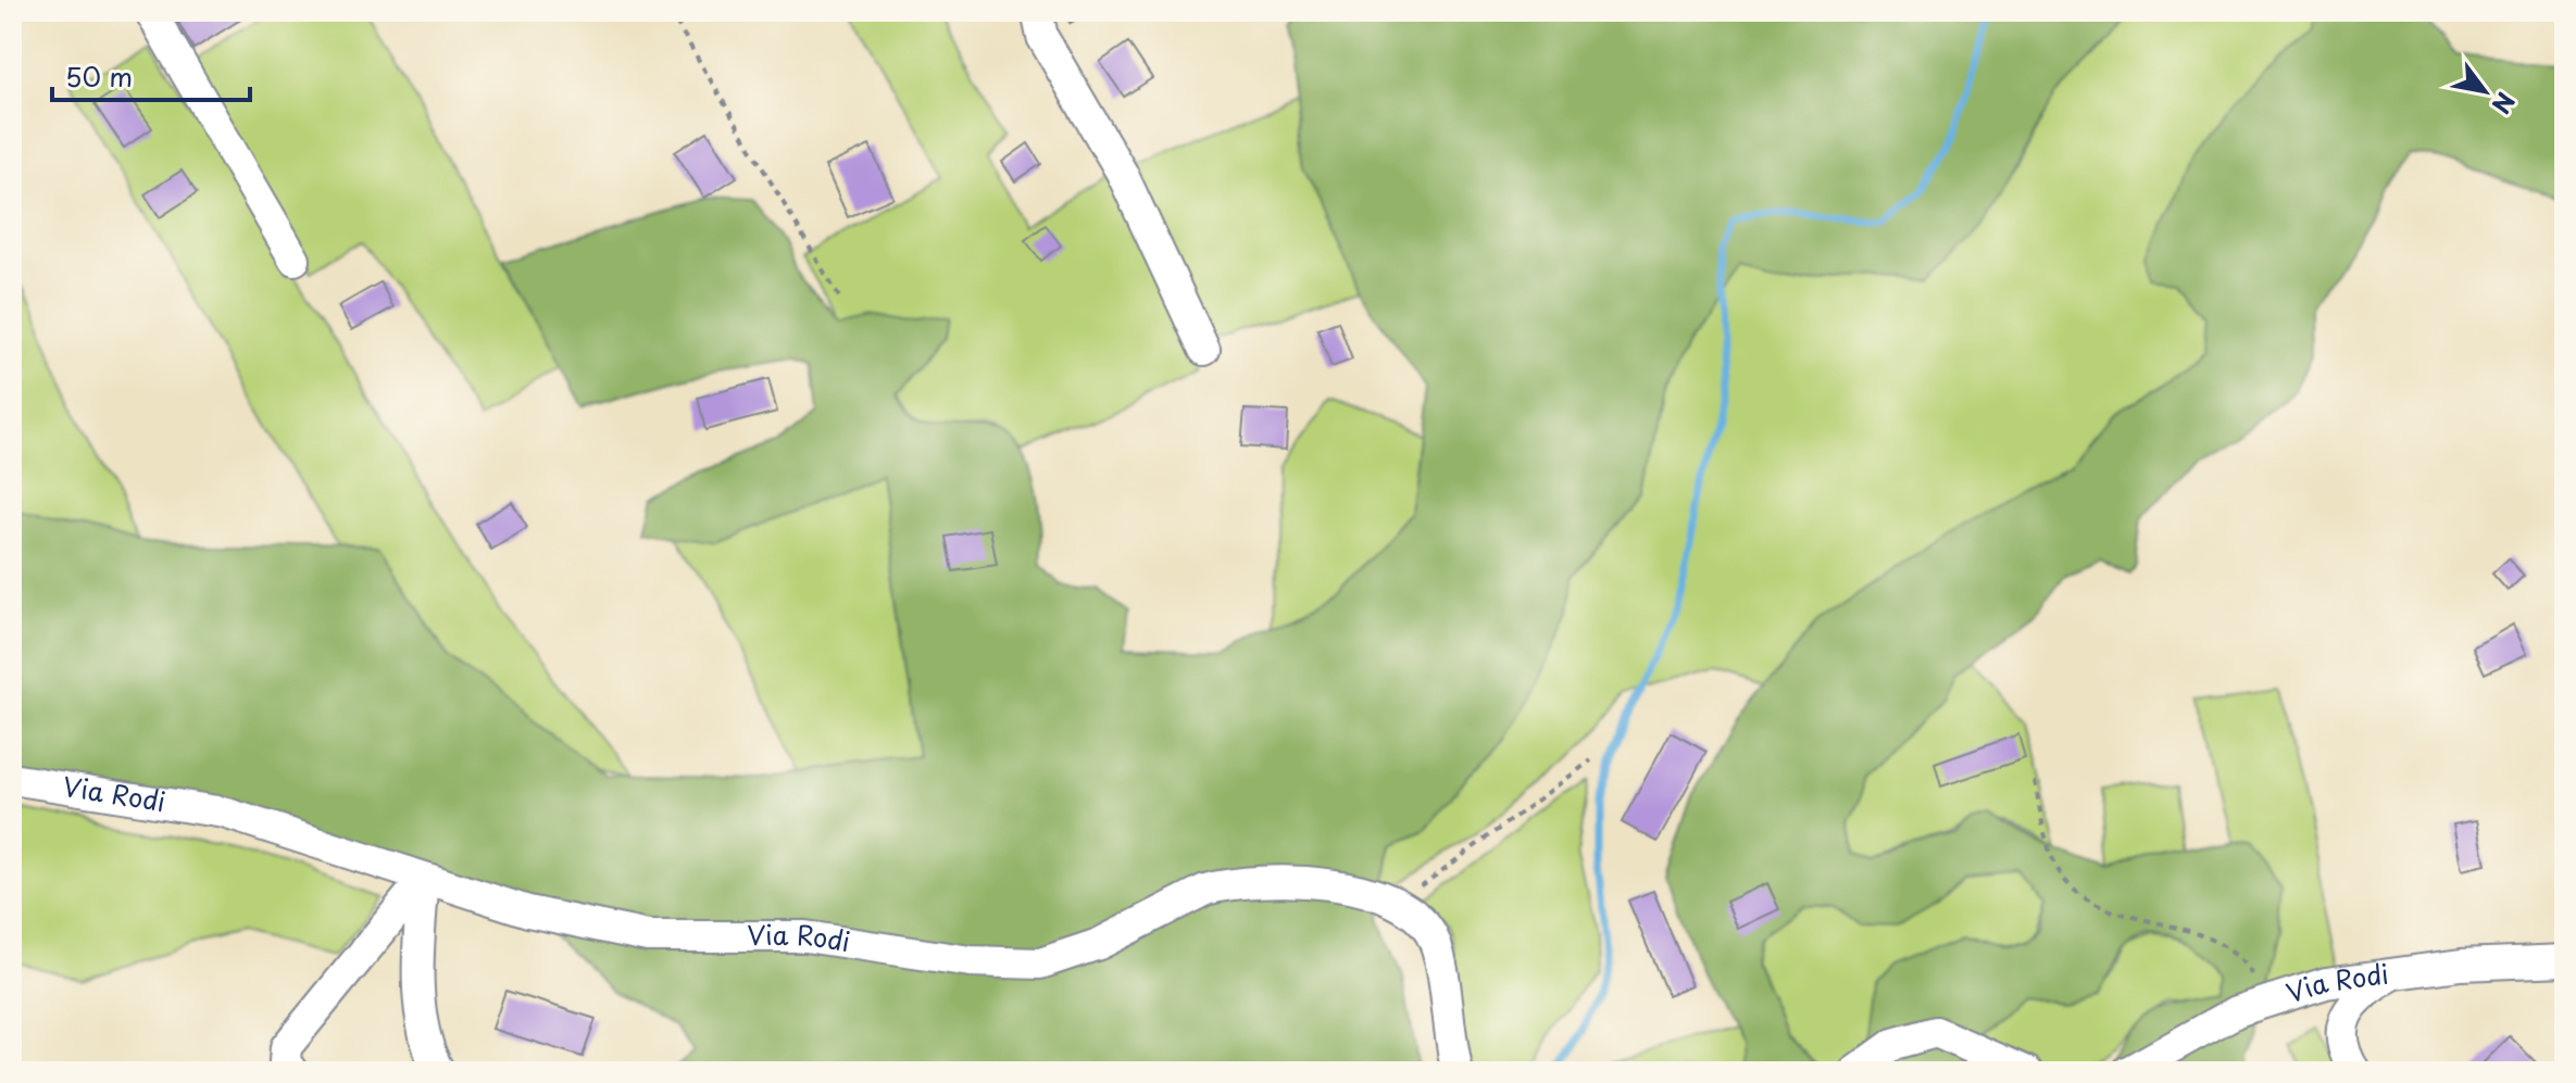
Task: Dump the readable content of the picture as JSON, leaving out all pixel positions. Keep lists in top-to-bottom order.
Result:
{
  "streets": {
    "street": ["Via Rodi"]
  },
  "scale_bar": "50 m",
  "north": "bottom right"
}
